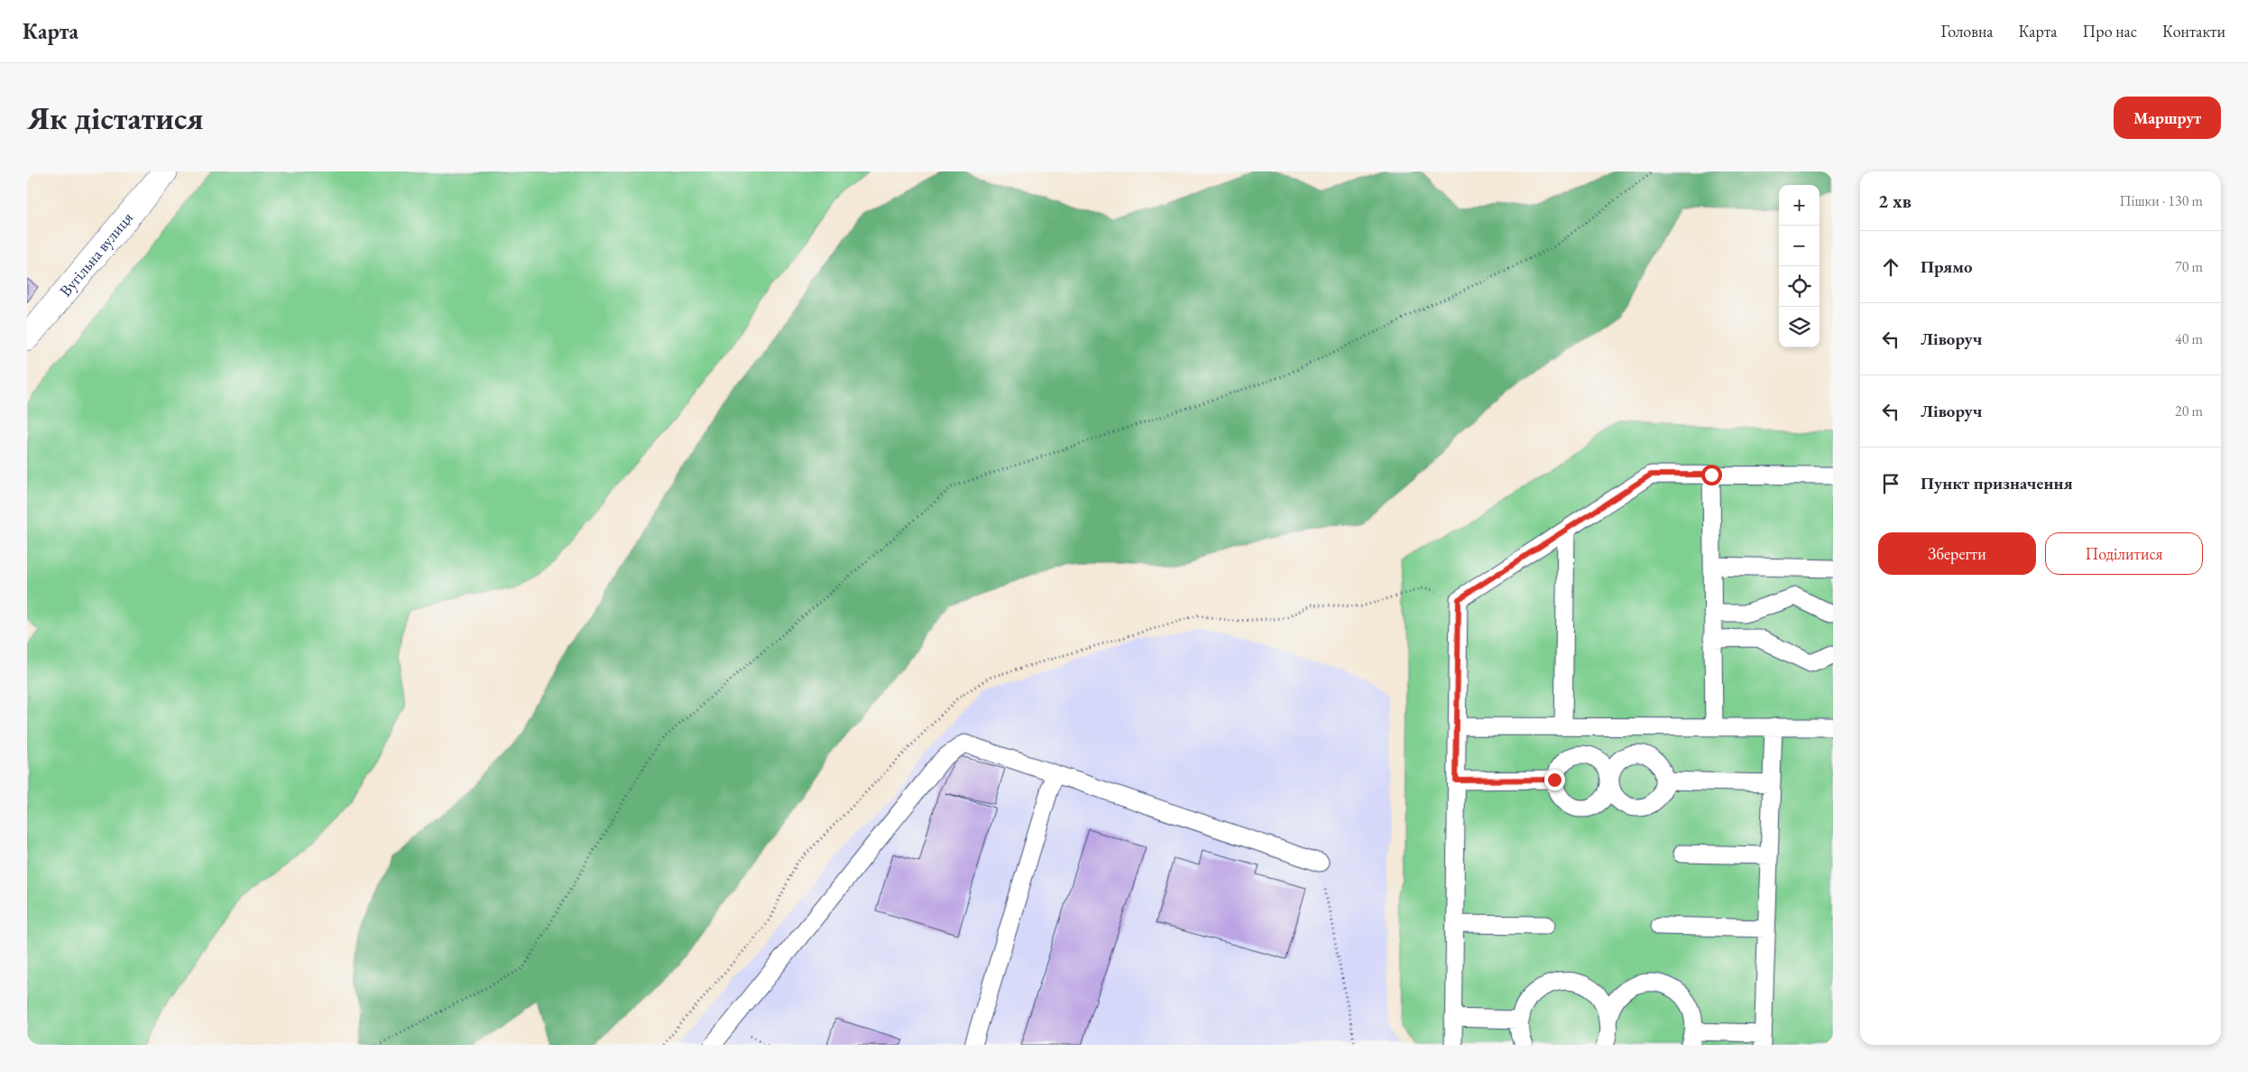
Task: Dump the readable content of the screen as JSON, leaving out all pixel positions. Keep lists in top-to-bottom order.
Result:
{
  "streets": {
    "street": ["Вугільна вулиця"]
  },
  "page": {
    "header": "Карта",
    "nav": [
      "Головна",
      "Карта",
      "Про нас",
      "Контакти"
    ],
    "buttons": [
      "Маршрут",
      ["Зберегти", "Поділитися"]
    ],
    "title": "Як дістатися",
    "heading": ["2 хв", "Пішки · 130 m"],
    "map_buttons": ["+", "−"],
    "list": [
      ["Прямо", "70 m"],
      ["Ліворуч", "40 m"],
      ["Ліворуч", "20 m"],
      "Пункт призначення"
    ]
  }
}
